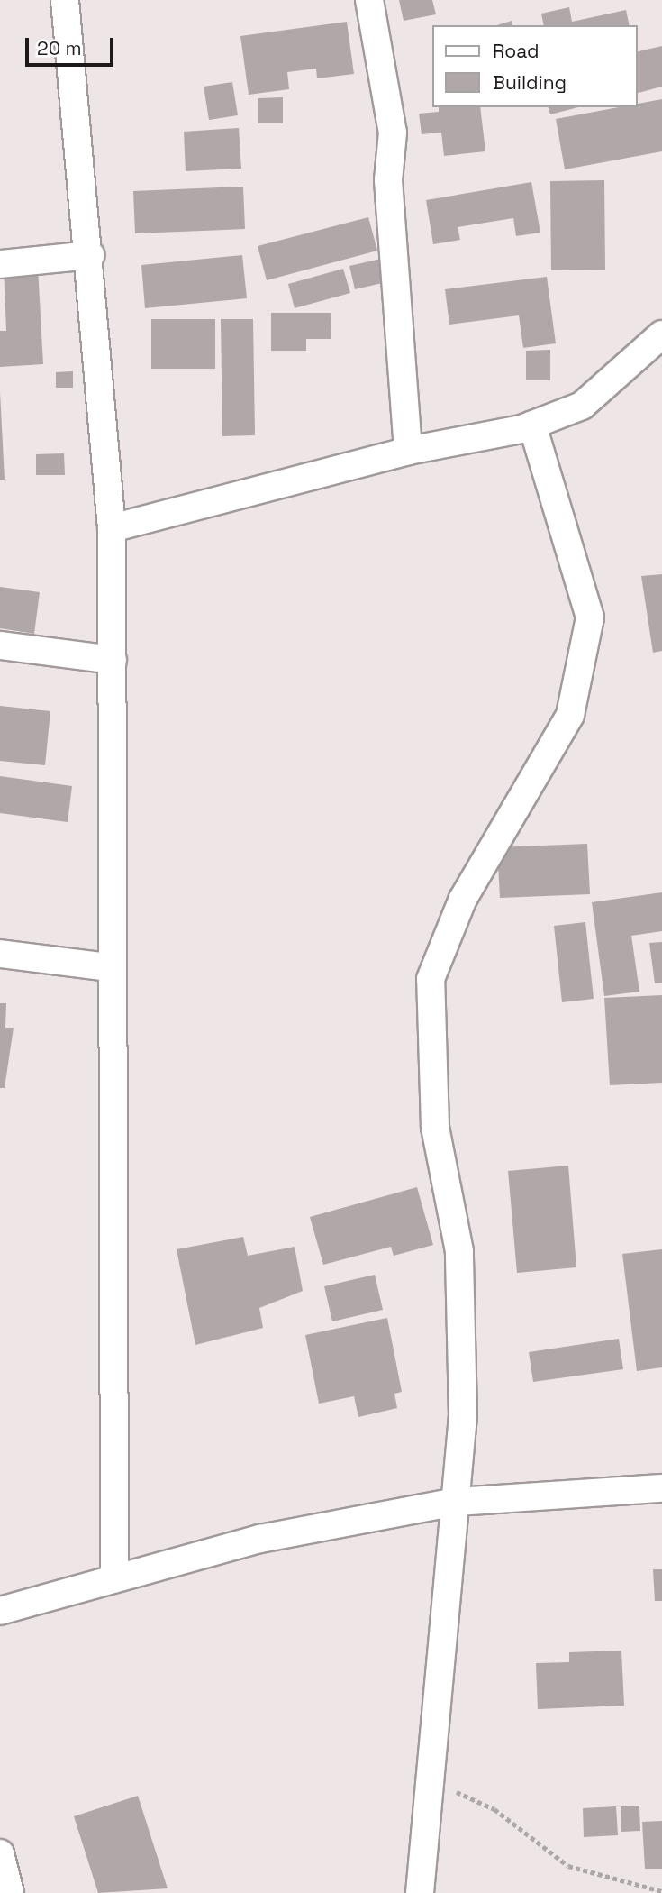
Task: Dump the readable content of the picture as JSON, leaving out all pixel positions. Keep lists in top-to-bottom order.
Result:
{
  "legend": ["Road", "Building"],
  "scale_bar": "20 m"
}
